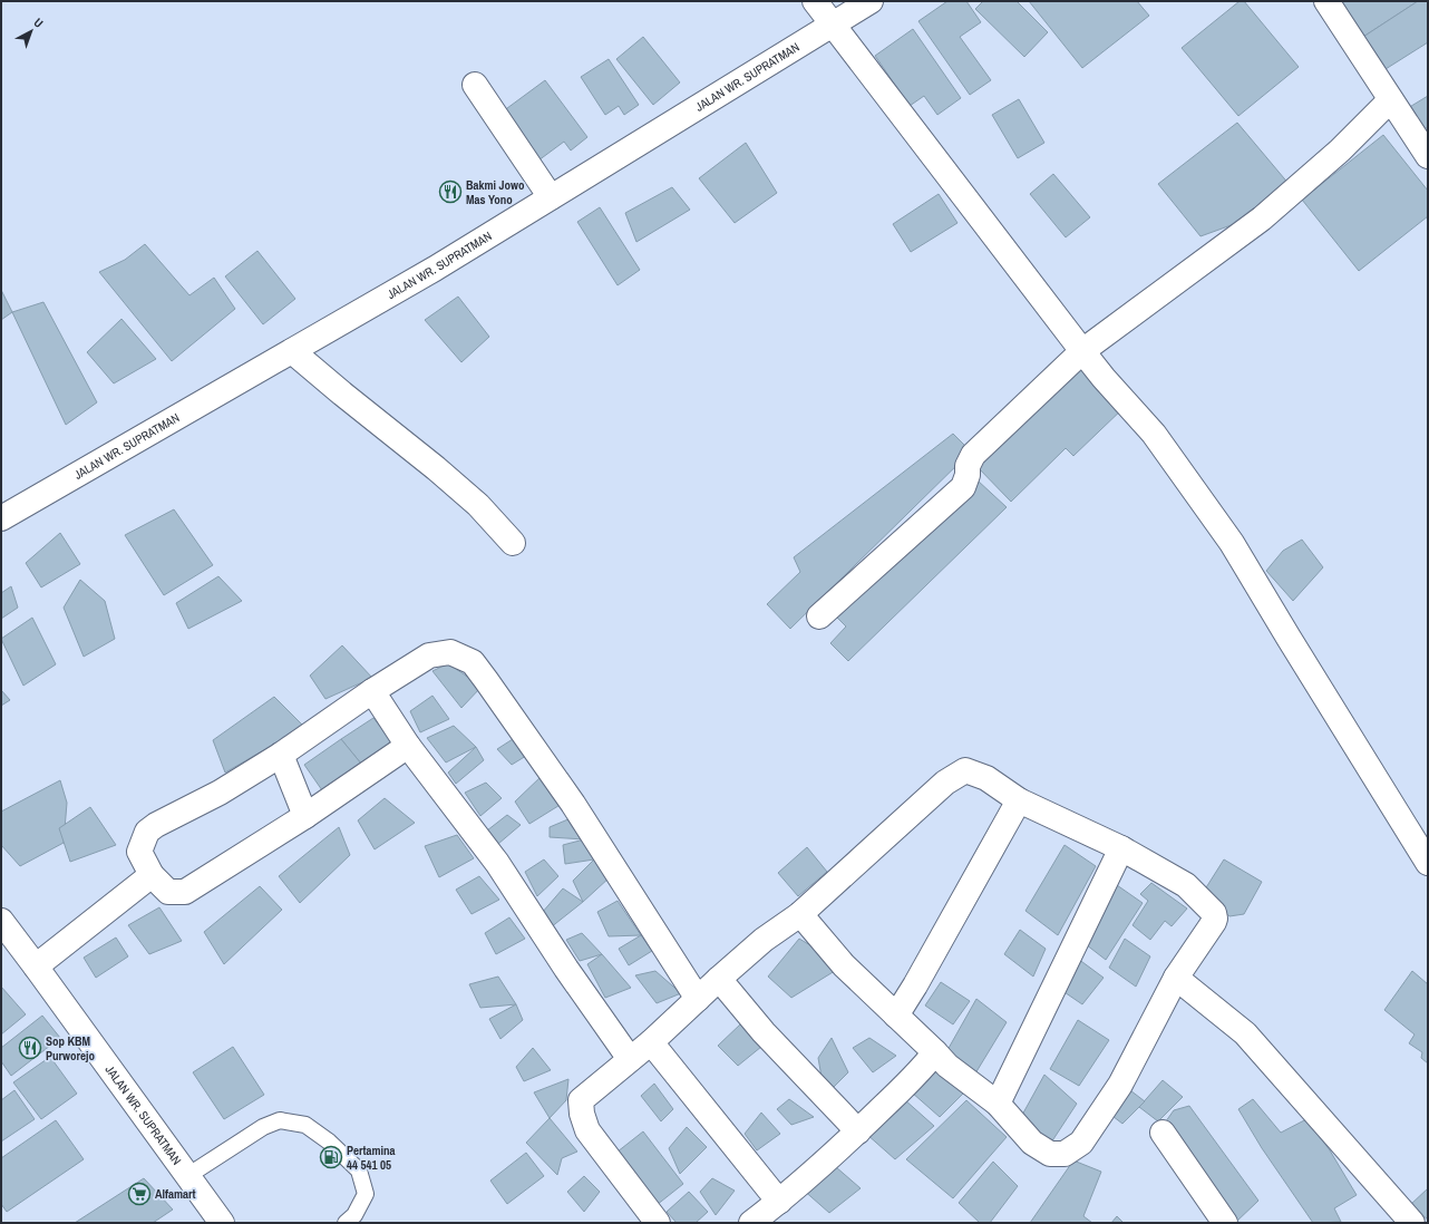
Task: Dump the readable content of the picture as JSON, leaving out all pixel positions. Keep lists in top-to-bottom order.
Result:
{
  "streets": {
    "street": ["JALAN WR. SUPRATMAN"]
  },
  "places": {
    "restaurant": ["Bakmi Jowo Mas Yono", "Sop KBM Purworejo"],
    "fuel station": ["Pertamina 44 541 05"],
    "supermarket": ["Alfamart"]
  },
  "north": "top right"
}
